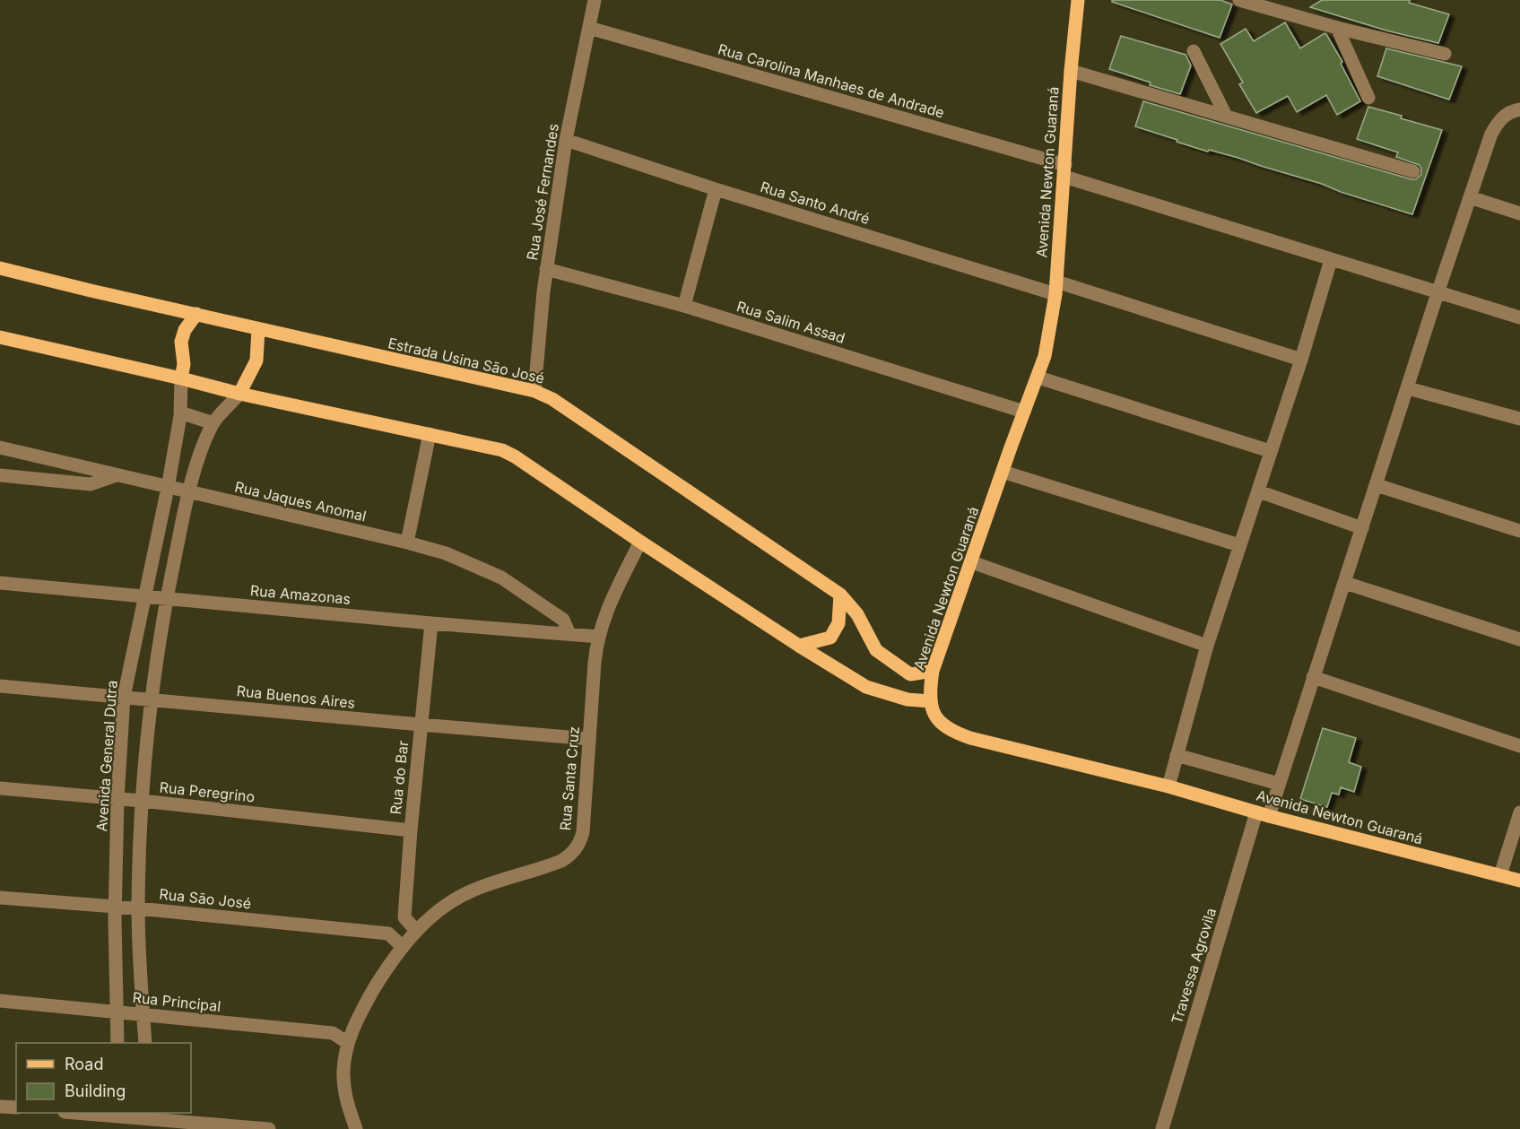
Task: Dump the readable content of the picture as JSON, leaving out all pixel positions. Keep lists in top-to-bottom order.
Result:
{
  "streets": {
    "main road": ["Avenida Newton Guaraná", "Estrada Usina São José"],
    "street": [
      "Rua Carolina Manhaes de Andrade",
      "Rua José Fernandes",
      "Rua Santo André",
      "Rua Salim Assad",
      "Rua Jaques Anomal",
      "Rua Amazonas",
      "Rua Buenos Aires",
      "Avenida General Dutra",
      "Rua do Bar",
      "Rua Santa Cruz",
      "Rua Peregrino",
      "Rua São José",
      "Travessa Agrovila",
      "Rua Principal"
    ]
  },
  "crossings": [
    ["Rua Carolina Manhaes de Andrade", "Avenida Newton Guaraná"],
    ["Rua Carolina Manhaes de Andrade", "Rua José Fernandes"],
    ["Rua Carolina Manhaes de Andrade", "Travessa Agrovila"],
    ["Avenida Newton Guaraná", "Rua Santo André"],
    ["Avenida Newton Guaraná", "Rua Salim Assad"],
    ["Avenida Newton Guaraná", "Estrada Usina São José"],
    ["Avenida Newton Guaraná", "Travessa Agrovila"],
    ["Rua José Fernandes", "Rua Santo André"],
    ["Rua José Fernandes", "Rua Salim Assad"],
    ["Rua José Fernandes", "Estrada Usina São José"],
    ["Rua Jaques Anomal", "Rua Amazonas"],
    ["Rua Jaques Anomal", "Avenida General Dutra"],
    ["Rua Amazonas", "Avenida General Dutra"],
    ["Rua Amazonas", "Rua do Bar"],
    ["Rua Amazonas", "Rua Santa Cruz"],
    ["Rua Buenos Aires", "Avenida General Dutra"],
    ["Rua Buenos Aires", "Rua do Bar"],
    ["Rua Buenos Aires", "Rua Santa Cruz"],
    ["Avenida General Dutra", "Rua Peregrino"],
    ["Avenida General Dutra", "Rua São José"],
    ["Avenida General Dutra", "Rua Principal"],
    ["Rua do Bar", "Rua Santa Cruz"],
    ["Rua do Bar", "Rua Peregrino"],
    ["Rua Santa Cruz", "Rua São José"],
    ["Rua Santa Cruz", "Rua Principal"]
  ],
  "legend": ["Road", "Building"]
}
